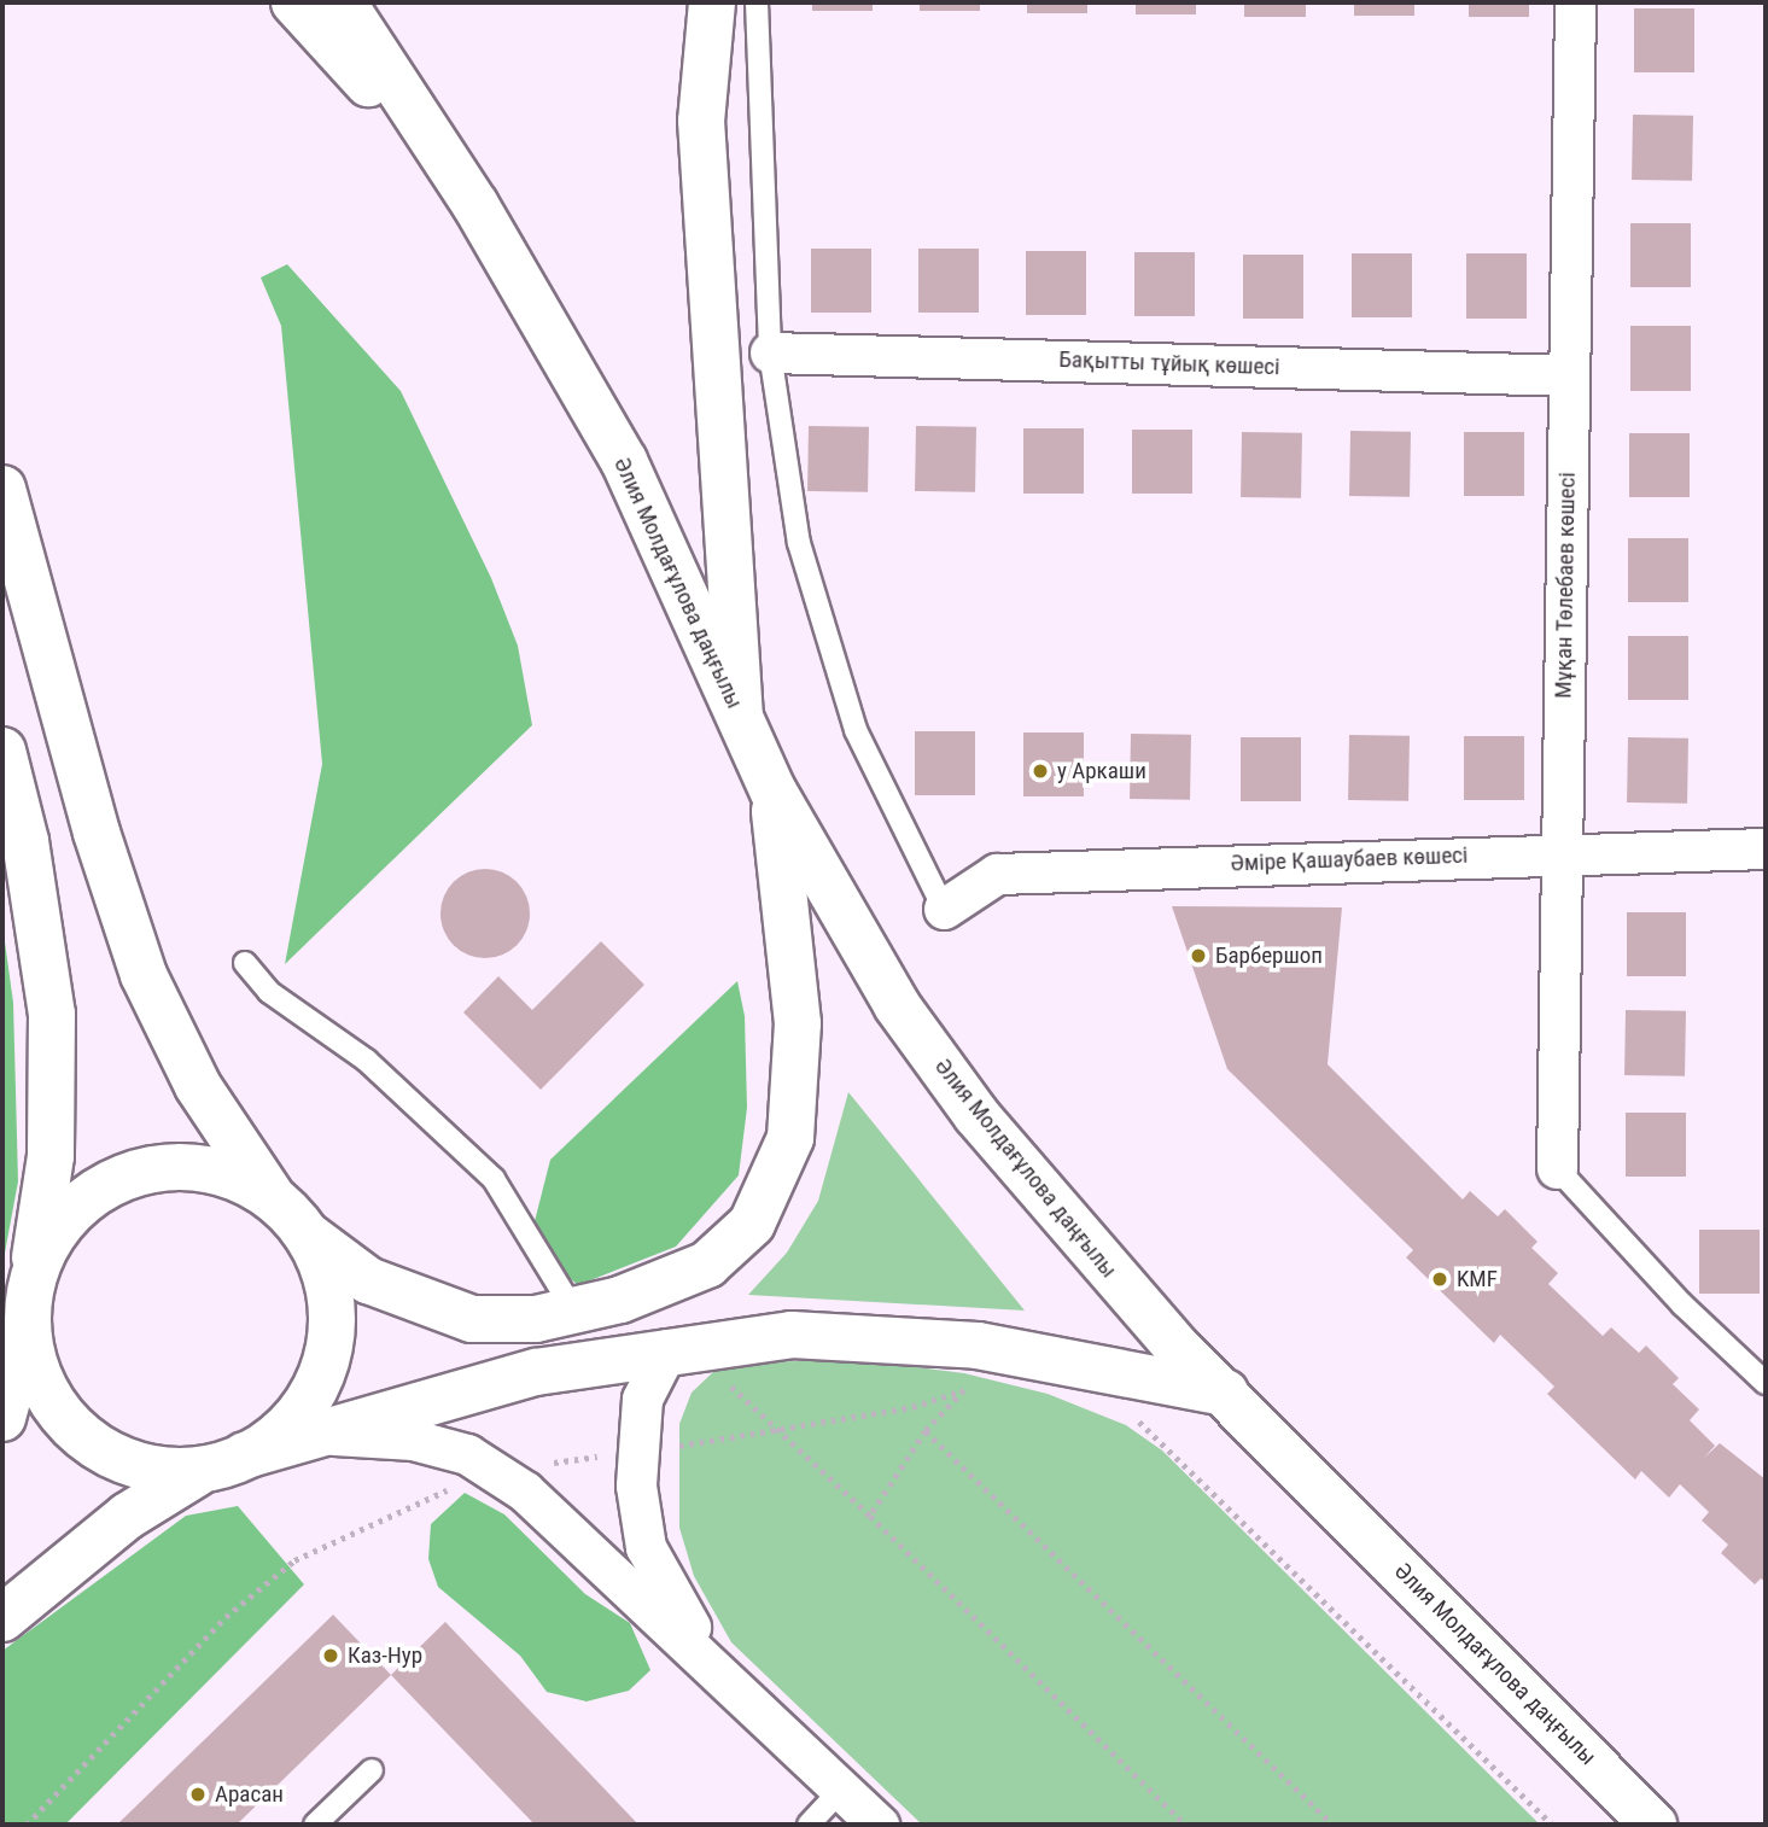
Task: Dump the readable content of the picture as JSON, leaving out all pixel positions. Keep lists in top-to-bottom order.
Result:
{
  "streets": {
    "main road": ["Әлия Молдағұлова даңғылы"],
    "street": ["Бақытты тұйық көшесі", "Мұқан Төлебаев көшесі", "Әміре Қашаубаев көшесі"]
  },
  "crossings": [
    ["Бақытты тұйық көшесі", "Мұқан Төлебаев көшесі"],
    ["Мұқан Төлебаев көшесі", "Әміре Қашаубаев көшесі"]
  ],
  "places": [
    "у Аркаши",
    "Барбершоп",
    "KMF",
    "Каз-Нур",
    "Арасан"
  ]
}
